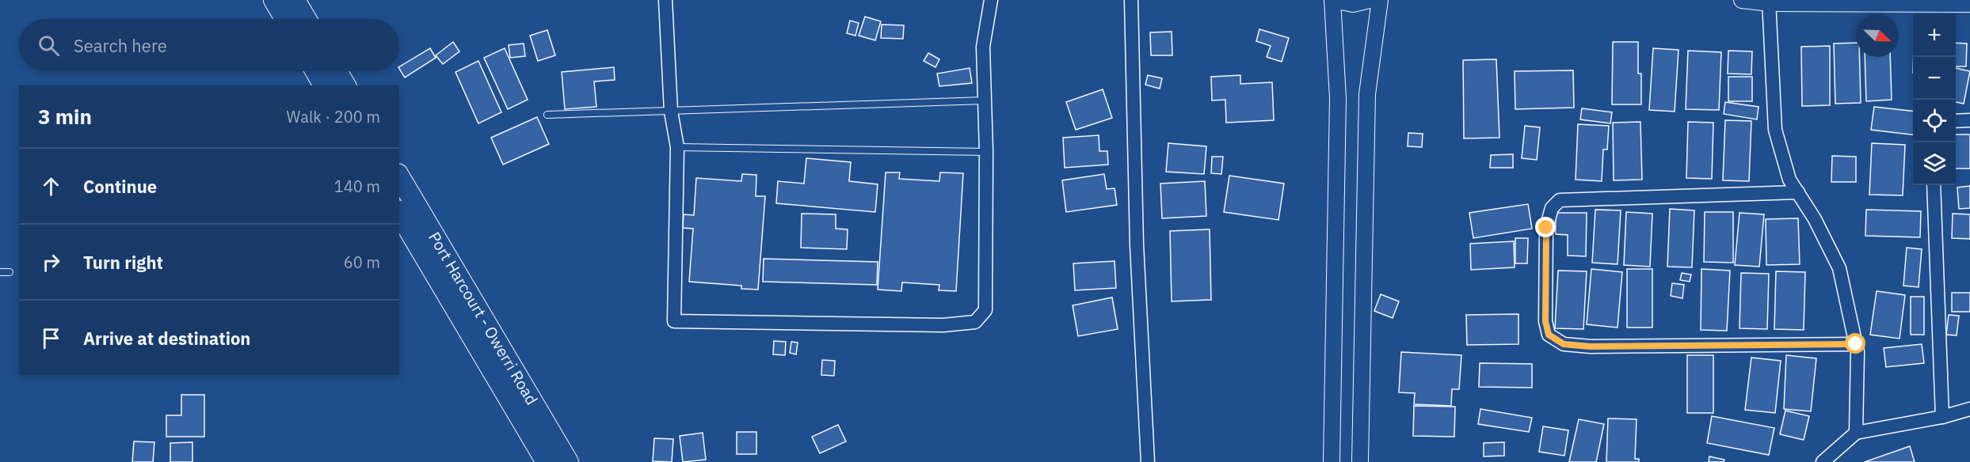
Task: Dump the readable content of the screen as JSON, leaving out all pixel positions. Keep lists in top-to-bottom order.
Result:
{
  "streets": {
    "main road": ["Port Harcourt - Owerri Road"]
  },
  "north": "bottom right",
  "page": {
    "map_buttons": ["+", "−"],
    "search": "Search here",
    "heading": ["3 min", "Walk · 200 m"],
    "list": [
      ["Continue", "140 m"],
      ["Turn right", "60 m"],
      "Arrive at destination"
    ]
  }
}
